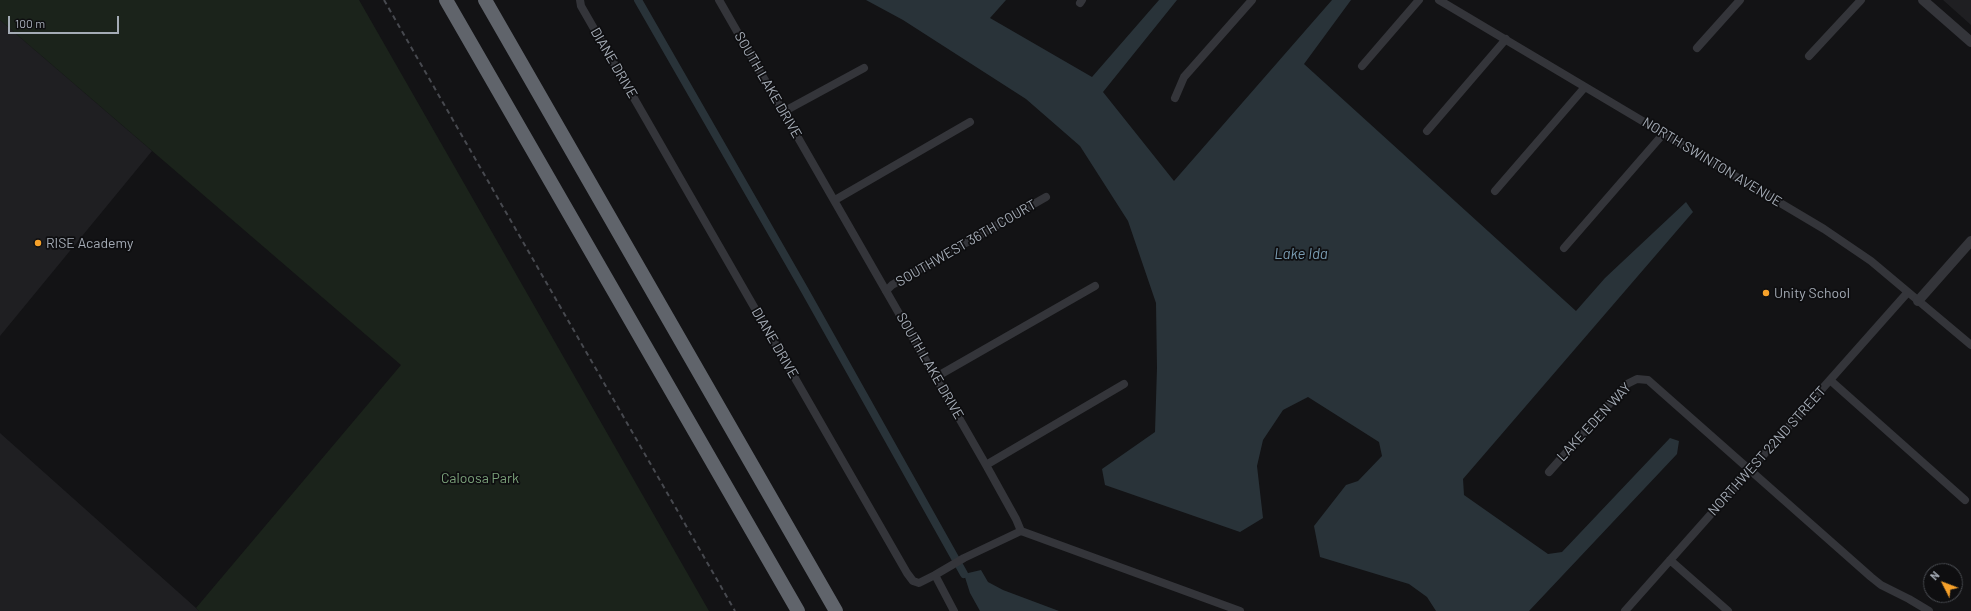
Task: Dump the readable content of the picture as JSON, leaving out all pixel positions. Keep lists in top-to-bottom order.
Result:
{
  "streets": {
    "street": [
      "DIANE DRIVE",
      "SOUTH LAKE DRIVE",
      "NORTH SWINTON AVENUE",
      "SOUTHWEST 36TH COURT",
      "LAKE EDEN WAY",
      "NORTHWEST 22ND STREET"
    ]
  },
  "crossings": [
    ["DIANE DRIVE", "SOUTH LAKE DRIVE"],
    ["SOUTH LAKE DRIVE", "SOUTHWEST 36TH COURT"],
    ["NORTH SWINTON AVENUE", "NORTHWEST 22ND STREET"],
    ["LAKE EDEN WAY", "NORTHWEST 22ND STREET"]
  ],
  "water": ["Lake Ida"],
  "parks": ["Caloosa Park"],
  "places": ["RISE Academy", "Unity School"],
  "scale_bar": "100 m",
  "north": "top left"
}
